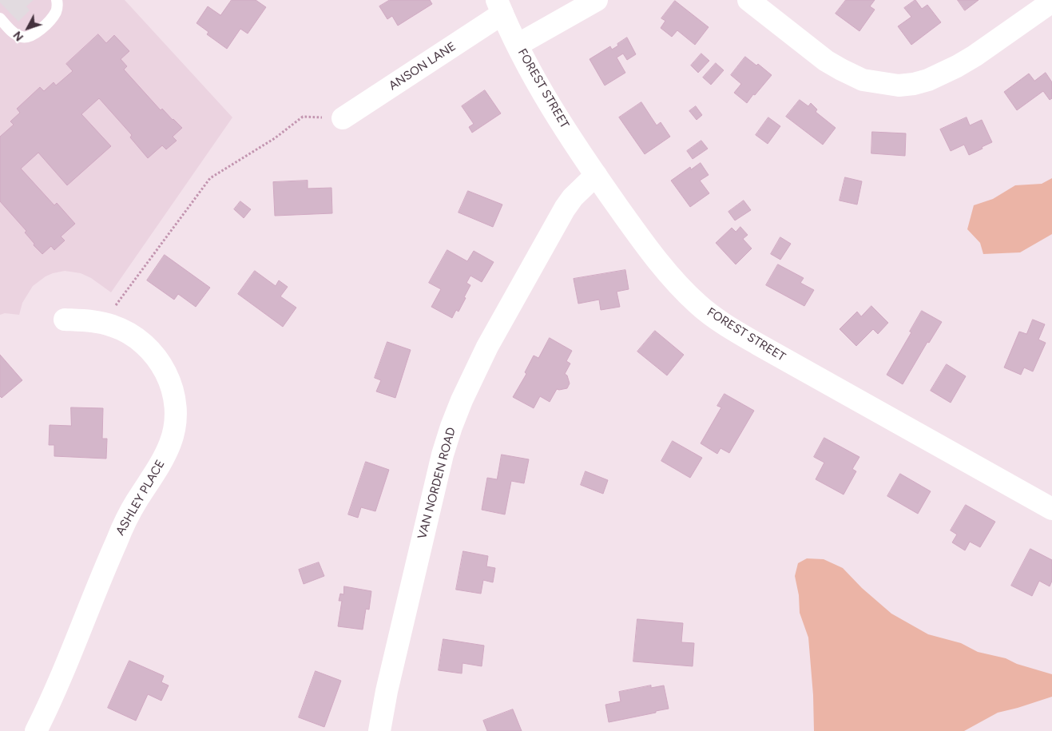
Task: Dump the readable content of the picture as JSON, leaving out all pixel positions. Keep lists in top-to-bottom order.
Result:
{
  "streets": {
    "street": [
      "ANSON LANE",
      "FOREST STREET",
      "VAN NORDEN ROAD",
      "ASHLEY PLACE"
    ]
  },
  "crossings": [
    ["ANSON LANE", "FOREST STREET"],
    ["FOREST STREET", "VAN NORDEN ROAD"]
  ],
  "north": "bottom left"
}
